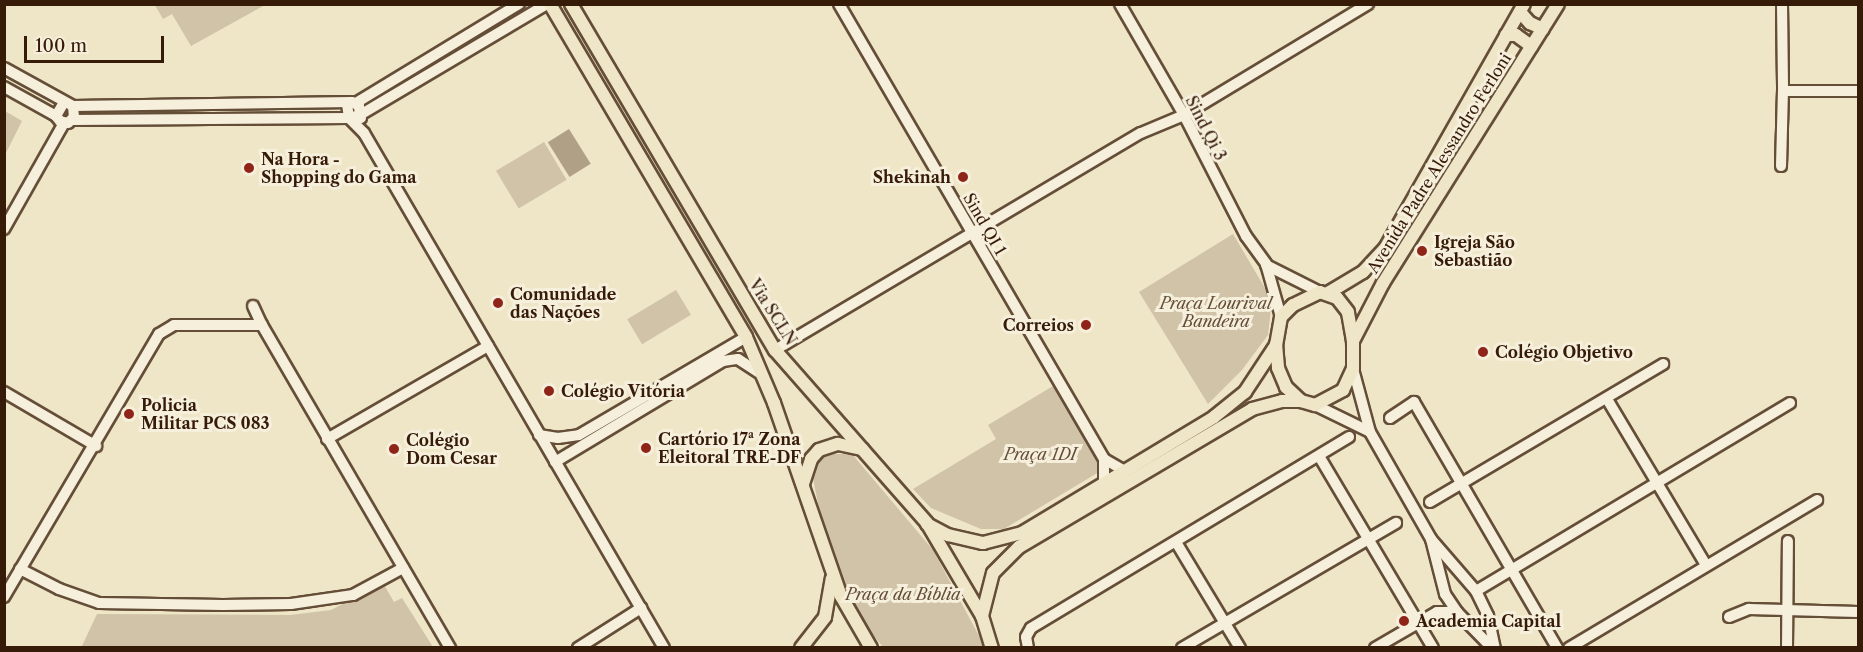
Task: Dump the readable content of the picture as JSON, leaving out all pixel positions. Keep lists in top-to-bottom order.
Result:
{
  "streets": {
    "main road": ["Avenida Padre Alessandro Ferloni", "Via SCLN"],
    "street": ["Sind Qi 3", "Sind QI 1"]
  },
  "parks": ["Praça Lourival Bandeira", "Praça 1DI", "Praça da Bíblia"],
  "places": [
    "Na Hora - Shopping do Gama",
    "Shekinah",
    "Igreja São Sebastião",
    "Comunidade das Nações",
    "Correios",
    "Colégio Objetivo",
    "Colégio Vitória",
    "Policia Militar PCS 083",
    "Cartório 17ª Zona Eleitoral TRE-DF",
    "Colégio Dom Cesar",
    "Academia Capital"
  ],
  "scale_bar": "100 m"
}
